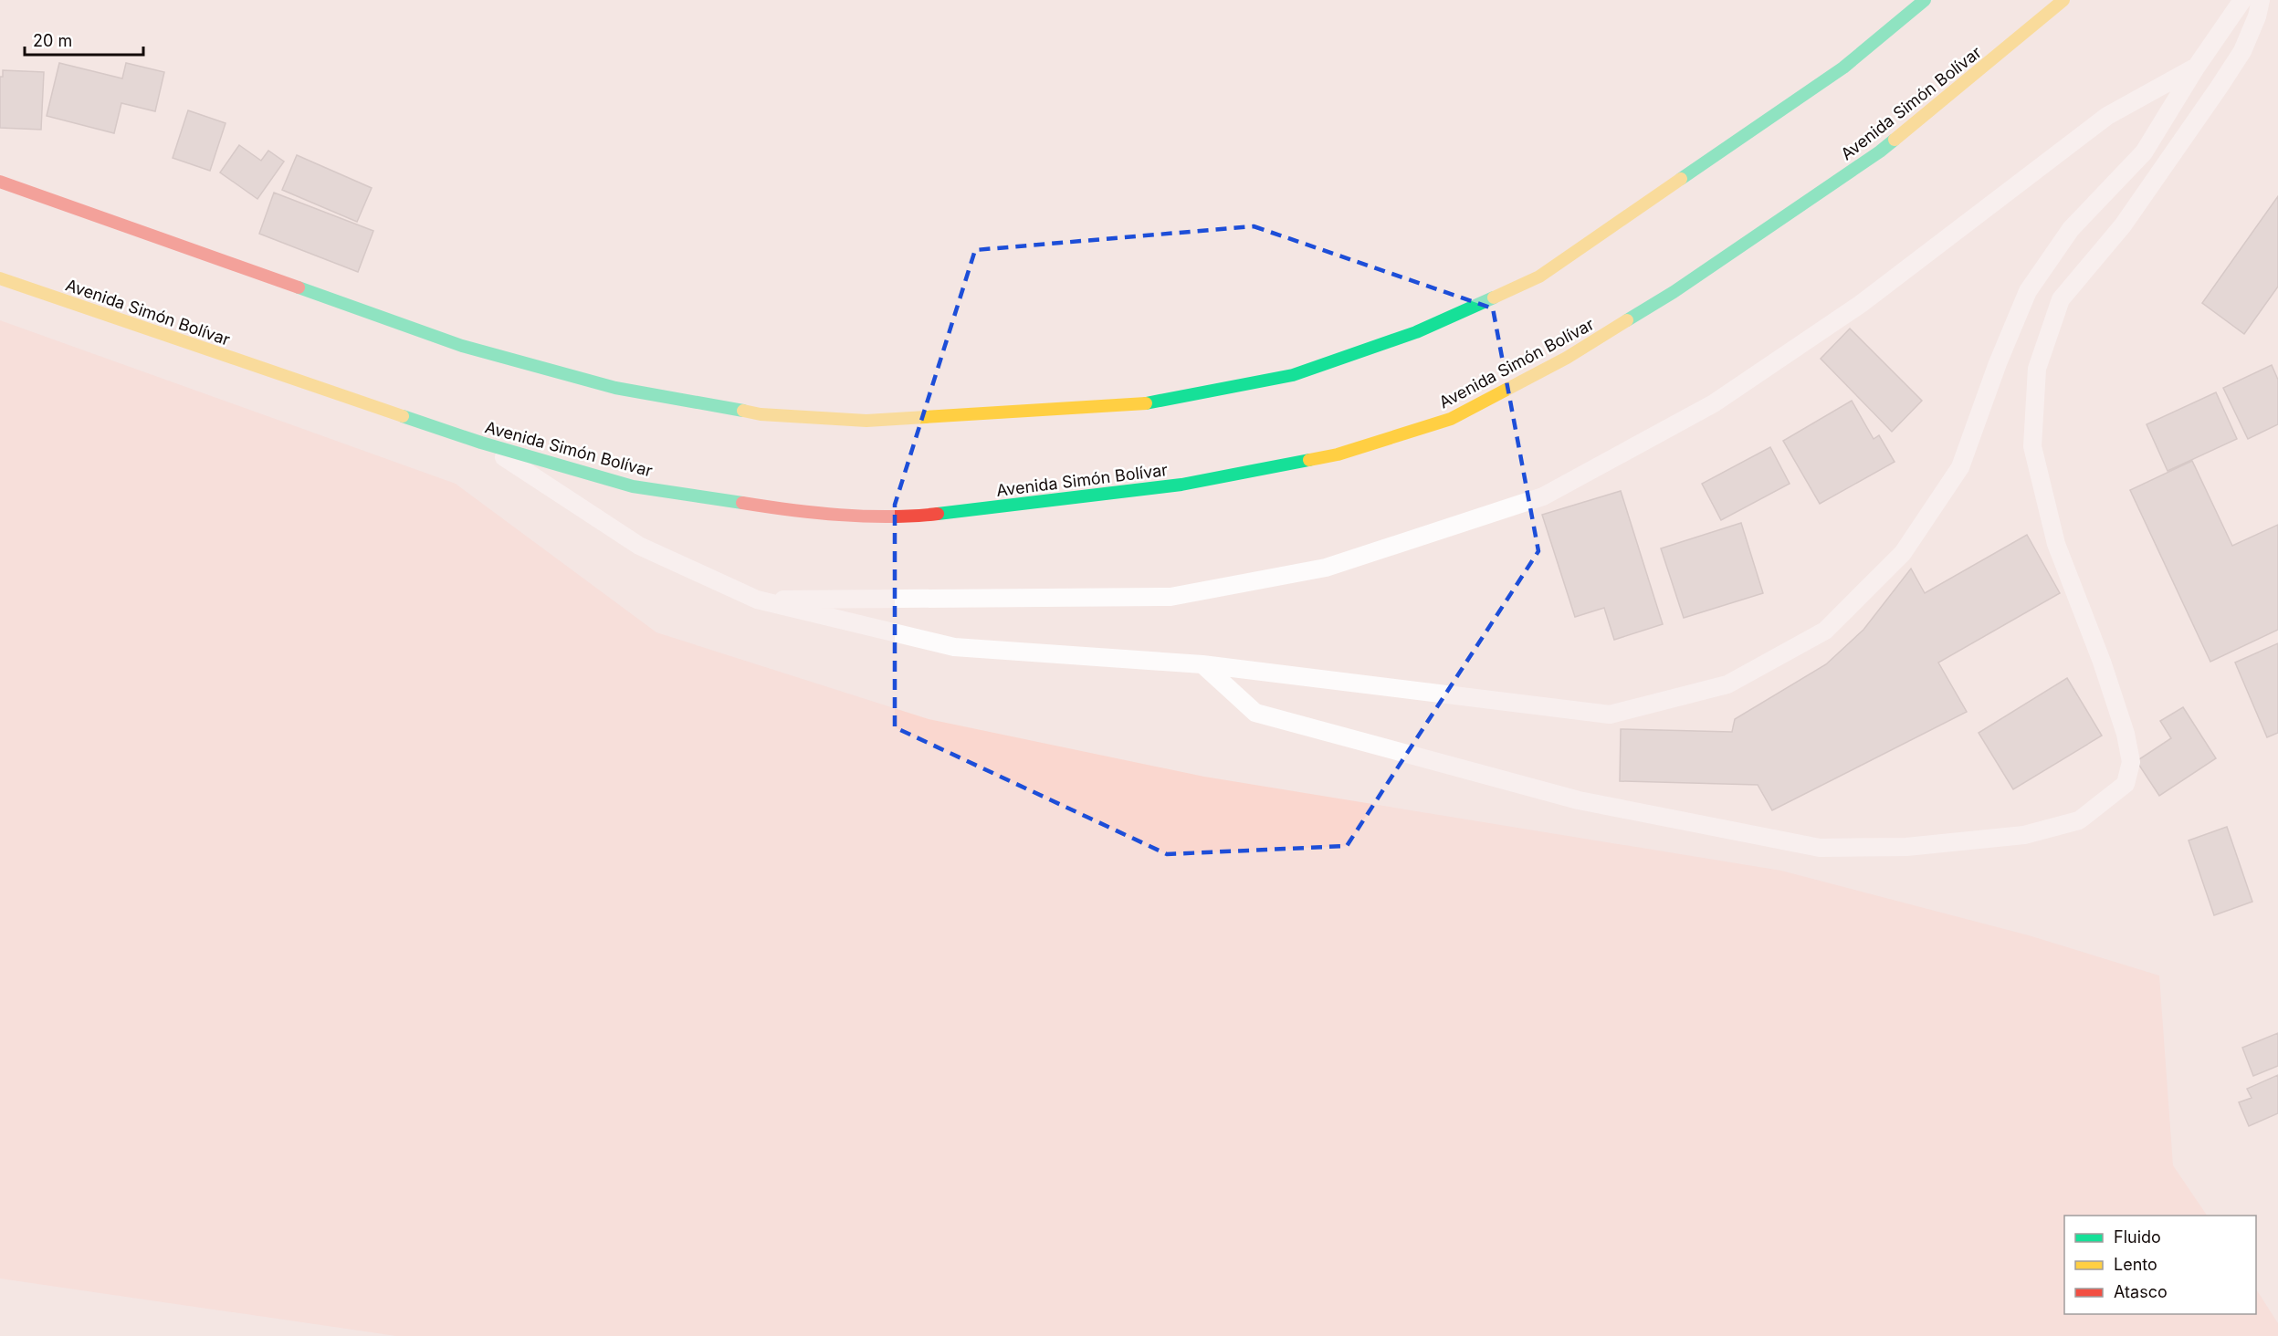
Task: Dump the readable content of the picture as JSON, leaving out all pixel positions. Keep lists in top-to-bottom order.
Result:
{
  "streets": {
    "highway": ["Avenida Simón Bolívar"]
  },
  "legend": ["Fluido", "Lento", "Atasco"],
  "scale_bar": "20 m"
}
